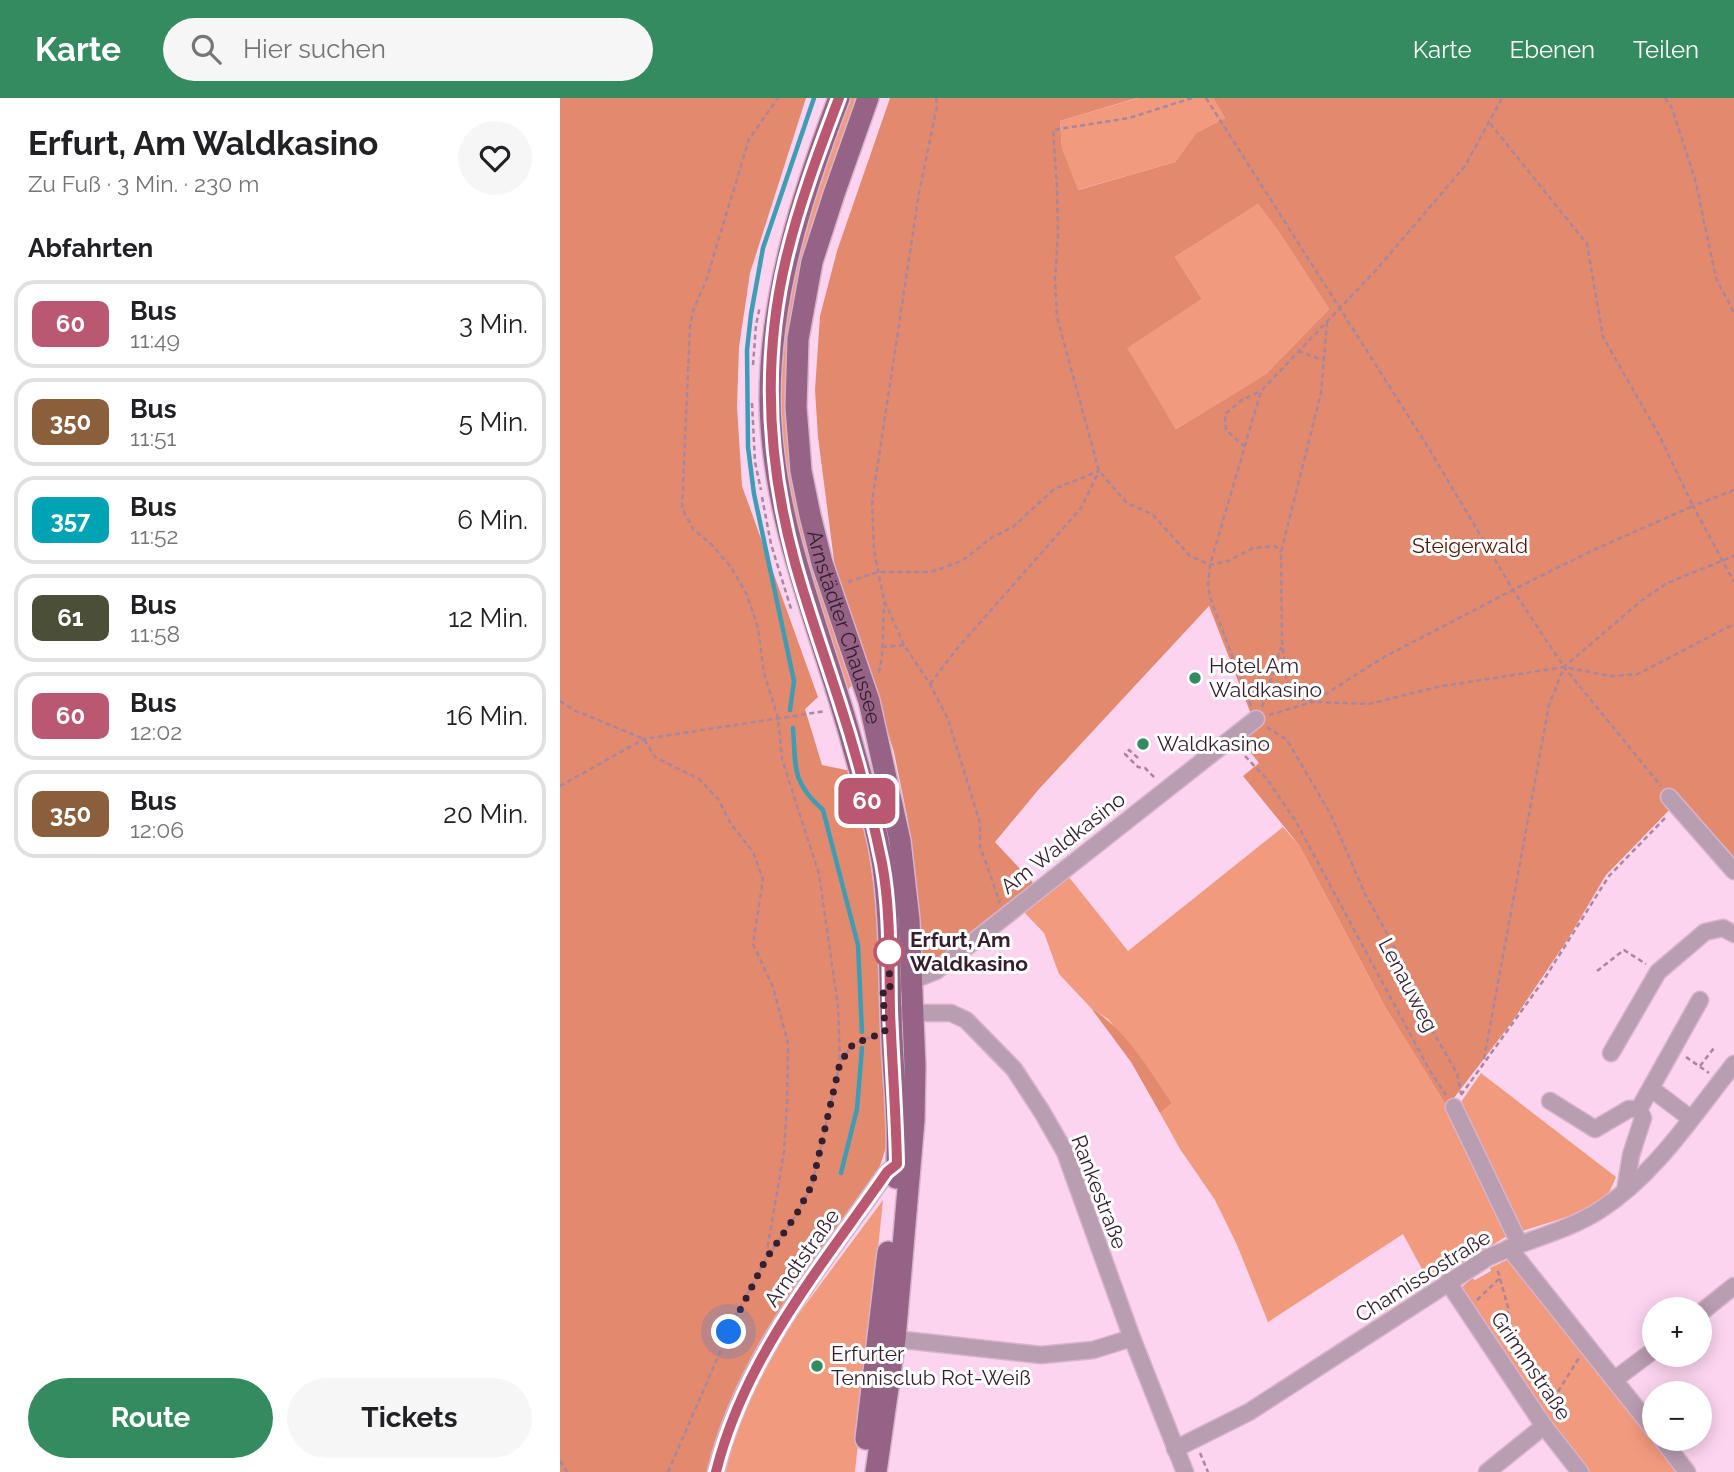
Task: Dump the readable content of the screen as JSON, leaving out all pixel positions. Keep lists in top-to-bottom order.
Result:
{
  "streets": {
    "main road": ["Arnstädter Chaussee"],
    "street": [
      "Am Waldkasino",
      "Rankestraße",
      "Arndtstraße",
      "Chamissostraße",
      "Grimmstraße"
    ],
    "path": ["Lenauweg"]
  },
  "crossings": [
    ["Arnstädter Chaussee", "Am Waldkasino"],
    ["Arnstädter Chaussee", "Rankestraße"],
    ["Arnstädter Chaussee", "Arndtstraße"],
    ["Rankestraße", "Chamissostraße"],
    ["Chamissostraße", "Grimmstraße"]
  ],
  "parks": ["Steigerwald"],
  "places": [
    "Hotel Am Waldkasino",
    "Waldkasino",
    "Erfurt, Am Waldkasino",
    "Erfurter Tennisclub Rot-Weiß"
  ],
  "lines": ["bus line 60"],
  "page": {
    "header": "Karte",
    "search": "Hier suchen",
    "nav": ["Karte", "Ebenen", "Teilen"],
    "heading": [
      ["Erfurt, Am Waldkasino", "Zu Fuß · 3 Min. · 230 m"],
      "Abfahrten"
    ],
    "on_map": "60",
    "list": [
      {
        "mark": "60",
        "name": "Bus",
        "note": "11:49",
        "value": "3 Min."
      },
      {
        "mark": "350",
        "name": "Bus",
        "note": "11:51",
        "value": "5 Min."
      },
      {
        "mark": "357",
        "name": "Bus",
        "note": "11:52",
        "value": "6 Min."
      },
      {
        "mark": "61",
        "name": "Bus",
        "note": "11:58",
        "value": "12 Min."
      },
      {
        "mark": "60",
        "name": "Bus",
        "note": "12:02",
        "value": "16 Min."
      },
      {
        "mark": "350",
        "name": "Bus",
        "note": "12:06",
        "value": "20 Min."
      }
    ],
    "map_buttons": ["+", "−"],
    "buttons": ["Route", "Tickets"]
  }
}
